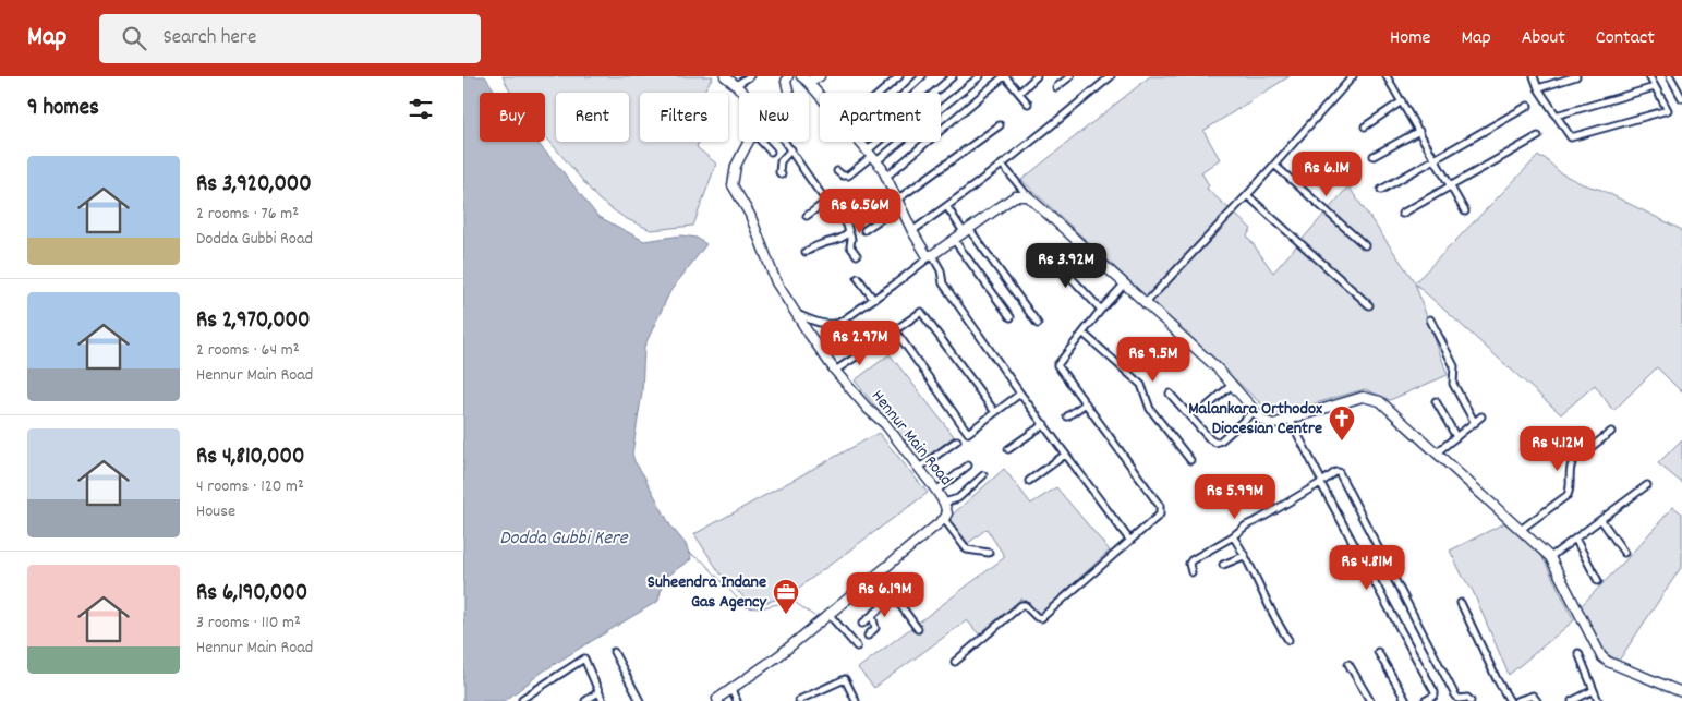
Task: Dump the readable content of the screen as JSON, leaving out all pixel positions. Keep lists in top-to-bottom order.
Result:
{
  "streets": {
    "street": ["Hennur Main Road"]
  },
  "water": ["Dodda Gubbi Kere"],
  "places": {
    "church": ["Malankara Orthodox Diocesian Centre"],
    "office": ["Suheendra Indane Gas Agency"]
  },
  "page": {
    "header": "Map",
    "search": "Search here",
    "nav": [
      "Home",
      "Map",
      "About",
      "Contact"
    ],
    "heading": "9 homes",
    "chip": [
      "Buy",
      "Rent",
      "Filters",
      "New",
      "Apartment"
    ],
    "list": [
      {
        "name": "Rs 3,920,000",
        "note": "2 rooms · 76 m² · Dodda Gubbi Road"
      },
      {
        "name": "Rs 2,970,000",
        "note": "2 rooms · 64 m² · Hennur Main Road"
      },
      {
        "name": "Rs 4,810,000",
        "note": "4 rooms · 120 m² · House"
      },
      {
        "name": "Rs 6,190,000",
        "note": "3 rooms · 110 m² · Hennur Main Road"
      }
    ],
    "price": [
      "Rs 6.1M",
      "Rs 6.56M",
      "Rs 3.92M",
      "Rs 2.97M",
      "Rs 9.5M",
      "Rs 4.12M",
      "Rs 5.99M",
      "Rs 4.81M",
      "Rs 6.19M"
    ]
  }
}
